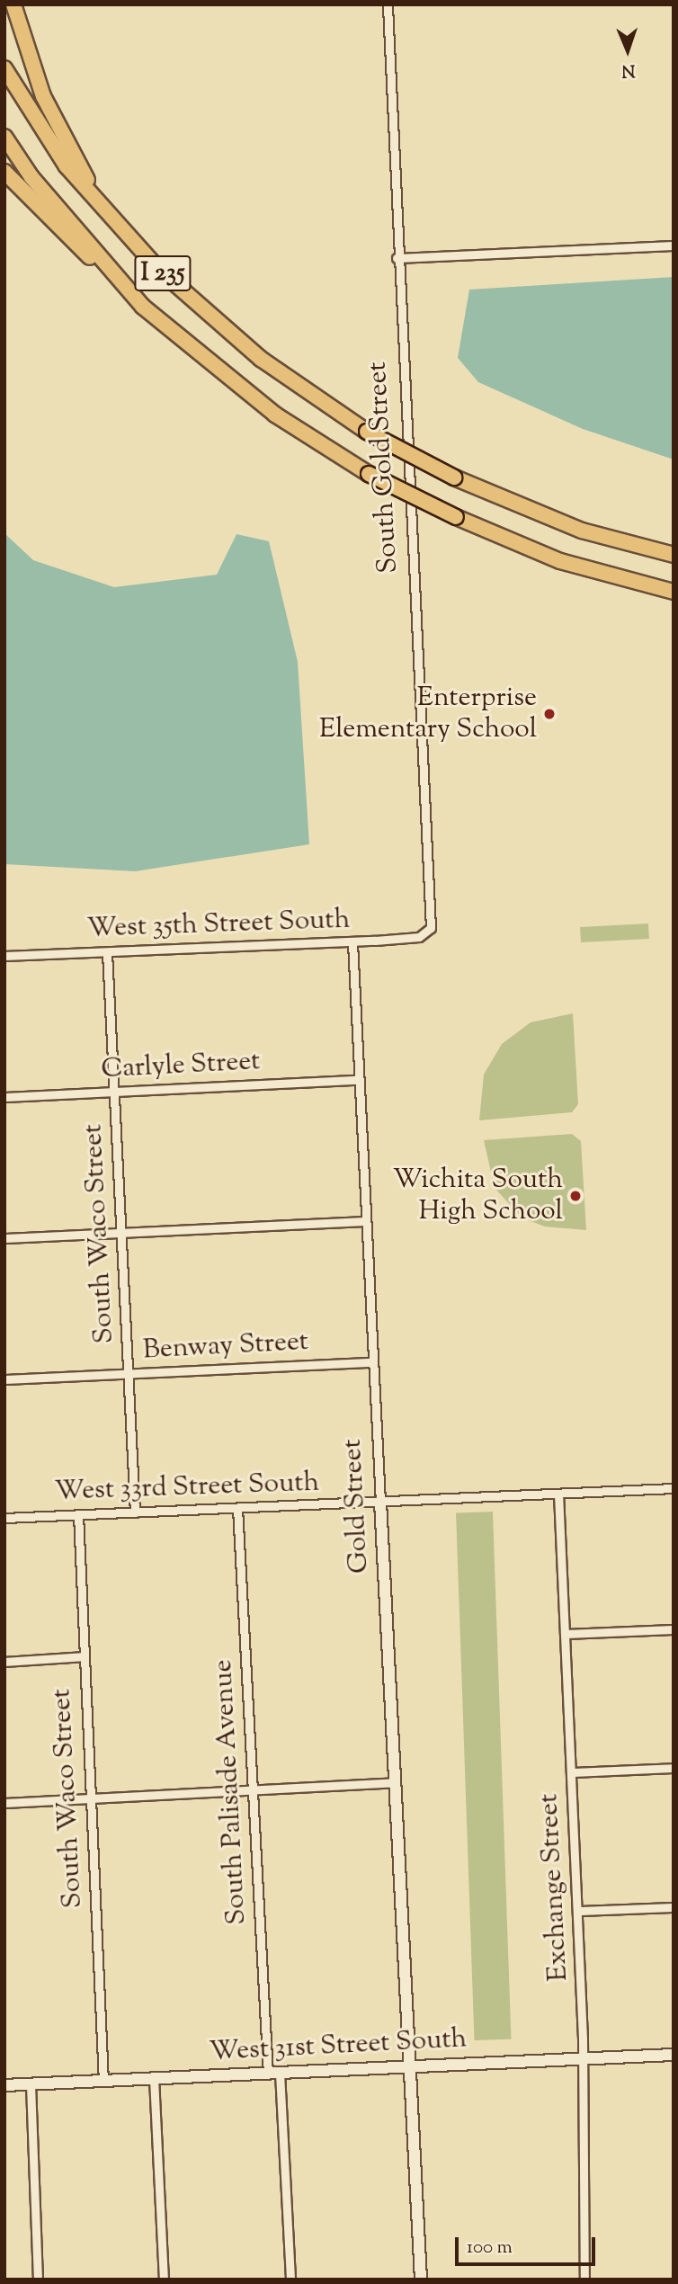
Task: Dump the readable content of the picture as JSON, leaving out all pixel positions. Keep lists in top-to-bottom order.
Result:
{
  "streets": {
    "highway": ["I 235"],
    "street": [
      "South Gold Street",
      "West 35th Street South",
      "Carlyle Street",
      "South Waco Street",
      "Benway Street",
      "West 33rd Street South",
      "Gold Street",
      "South Palisade Avenue",
      "Exchange Street",
      "West 31st Street South"
    ]
  },
  "crossings": [
    ["South Gold Street", "West 35th Street South"],
    ["West 35th Street South", "South Waco Street"],
    ["West 35th Street South", "Gold Street"],
    ["Carlyle Street", "South Waco Street"],
    ["Carlyle Street", "Gold Street"],
    ["South Waco Street", "Benway Street"],
    ["South Waco Street", "West 33rd Street South"],
    ["South Waco Street", "West 31st Street South"],
    ["Benway Street", "Gold Street"],
    ["West 33rd Street South", "Gold Street"],
    ["West 33rd Street South", "South Palisade Avenue"],
    ["West 33rd Street South", "Exchange Street"],
    ["Gold Street", "West 31st Street South"],
    ["South Palisade Avenue", "West 31st Street South"],
    ["Exchange Street", "West 31st Street South"]
  ],
  "places": ["Enterprise Elementary School", "Wichita South High School"],
  "scale_bar": "100 m",
  "north": "bottom"
}
